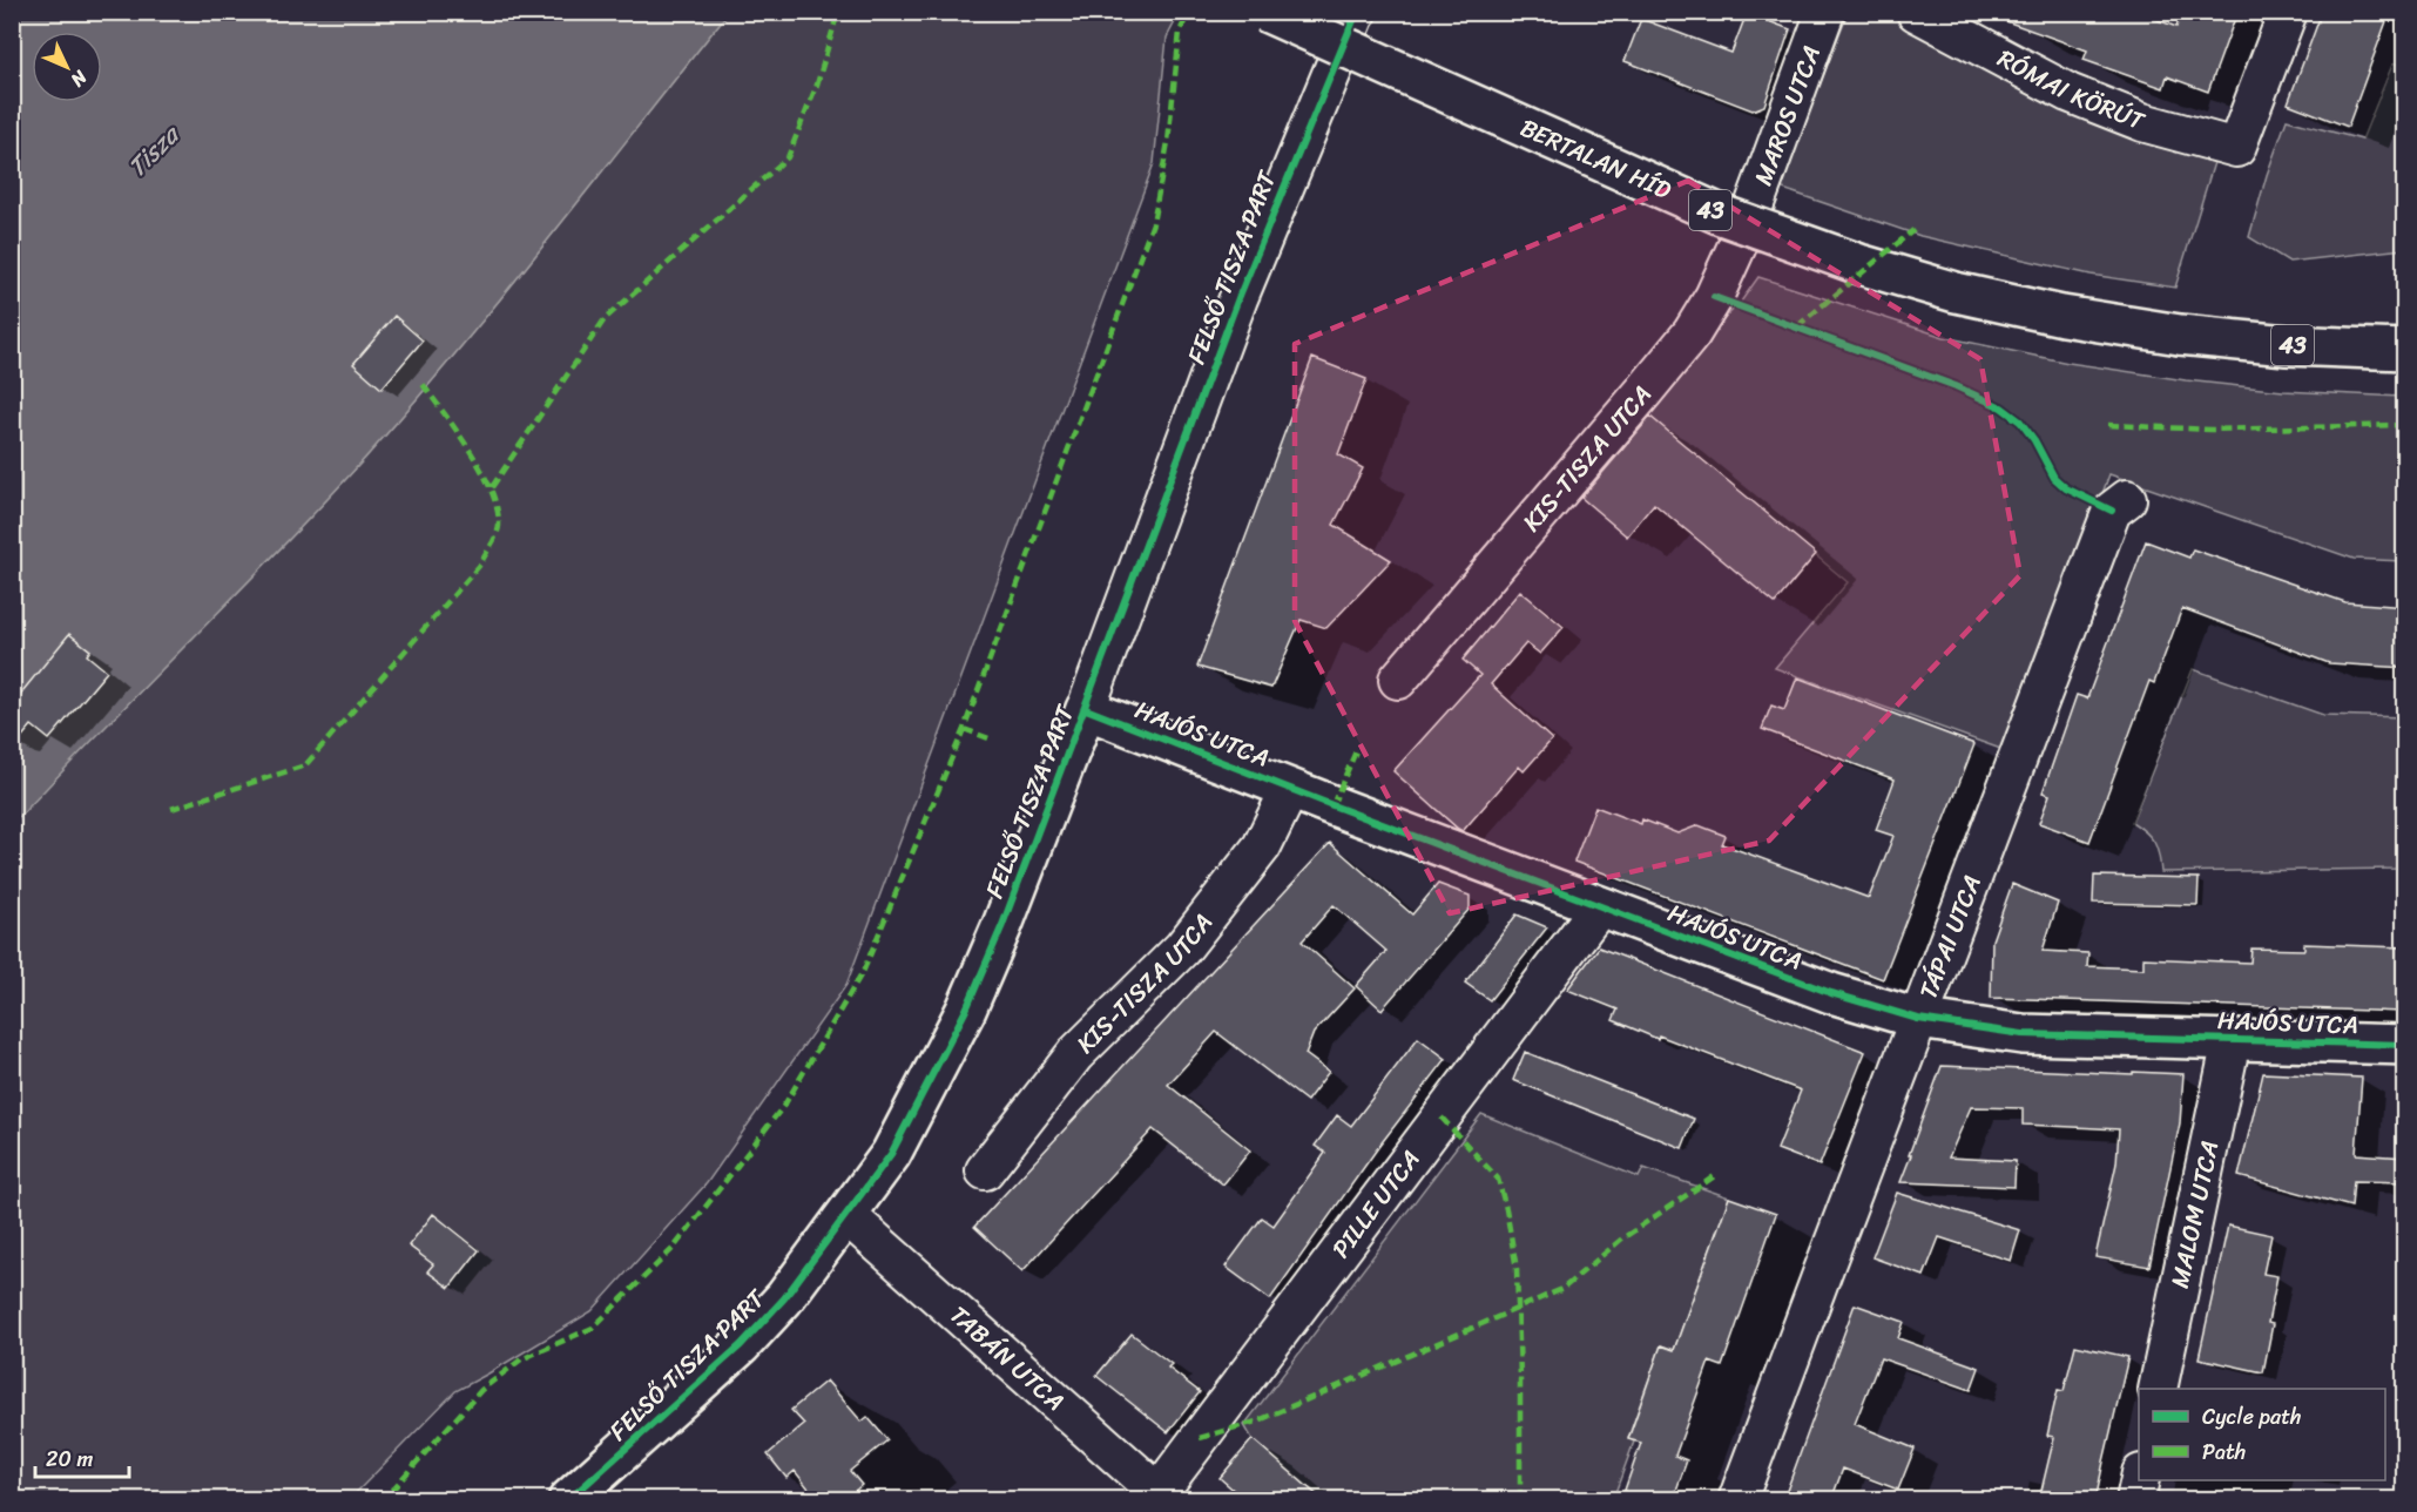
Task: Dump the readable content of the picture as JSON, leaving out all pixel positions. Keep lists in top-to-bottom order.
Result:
{
  "streets": {
    "main road": [
      "BERTALAN HÍD",
      "43",
      "FELSŐ TISZA PART",
      "HAJÓS UTCA"
    ],
    "street": [
      "RÓMAI KÖRÚT",
      "MAROS UTCA",
      "KIS-TISZA UTCA",
      "TÁPAI UTCA",
      "PILLE UTCA",
      "MALOM UTCA",
      "TABÁN UTCA"
    ]
  },
  "crossings": [
    ["MAROS UTCA", "KIS-TISZA UTCA"],
    ["FELSŐ TISZA PART", "HAJÓS UTCA"],
    ["FELSŐ TISZA PART", "TABÁN UTCA"],
    ["KIS-TISZA UTCA", "HAJÓS UTCA"],
    ["HAJÓS UTCA", "TÁPAI UTCA"],
    ["HAJÓS UTCA", "PILLE UTCA"],
    ["HAJÓS UTCA", "MALOM UTCA"],
    ["PILLE UTCA", "TABÁN UTCA"]
  ],
  "water": ["Tisza"],
  "legend": ["Cycle path", "Path"],
  "scale_bar": "20 m",
  "north": "bottom right"
}
